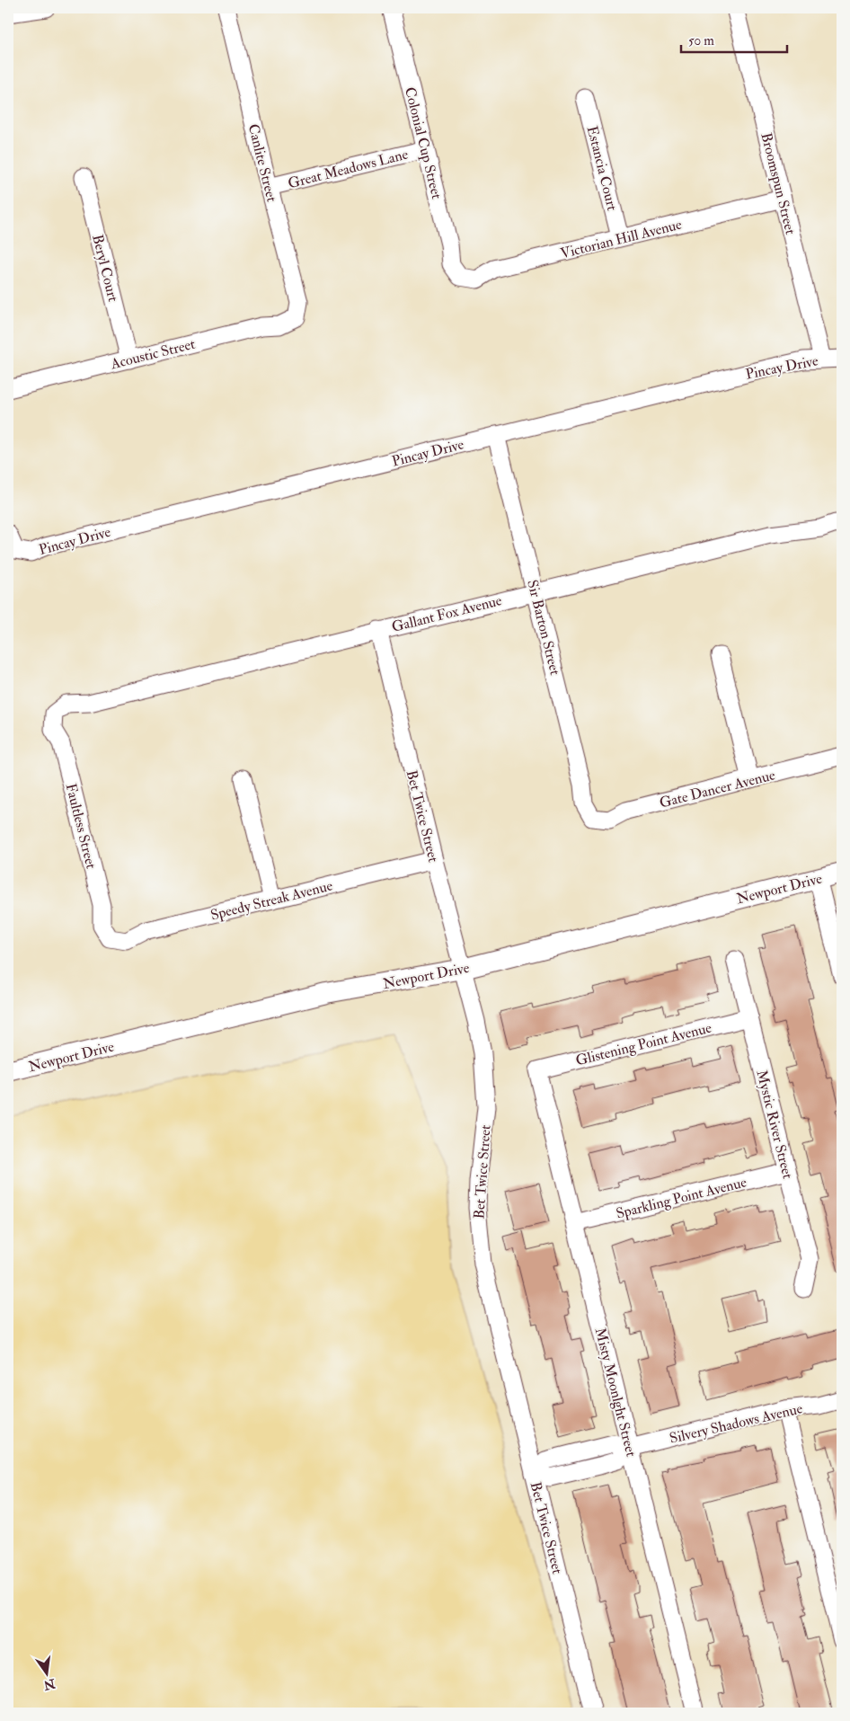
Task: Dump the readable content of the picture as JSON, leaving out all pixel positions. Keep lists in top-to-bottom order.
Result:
{
  "streets": {
    "street": [
      "Colonial Cup Street",
      "Canlite Street",
      "Great Meadows Lane",
      "Estancia Court",
      "Broomspun Street",
      "Victorian Hill Avenue",
      "Beryl Court",
      "Acoustic Street",
      "Pincay Drive",
      "Gallant Fox Avenue",
      "Sir Barton Street",
      "Gate Dancer Avenue",
      "Bet Twice Street",
      "Faultless Street",
      "Newport Drive",
      "Speedy Streak Avenue",
      "Glistening Point Avenue",
      "Mystic River Street",
      "Sparkling Point Avenue",
      "Misty Moonlght Street",
      "Silvery Shadows Avenue"
    ]
  },
  "crossings": [
    ["Colonial Cup Street", "Great Meadows Lane"],
    ["Colonial Cup Street", "Victorian Hill Avenue"],
    ["Canlite Street", "Great Meadows Lane"],
    ["Canlite Street", "Acoustic Street"],
    ["Estancia Court", "Victorian Hill Avenue"],
    ["Broomspun Street", "Victorian Hill Avenue"],
    ["Broomspun Street", "Pincay Drive"],
    ["Beryl Court", "Acoustic Street"],
    ["Pincay Drive", "Sir Barton Street"],
    ["Gallant Fox Avenue", "Sir Barton Street"],
    ["Gallant Fox Avenue", "Bet Twice Street"],
    ["Gallant Fox Avenue", "Faultless Street"],
    ["Sir Barton Street", "Gate Dancer Avenue"],
    ["Bet Twice Street", "Newport Drive"],
    ["Bet Twice Street", "Speedy Streak Avenue"],
    ["Bet Twice Street", "Silvery Shadows Avenue"],
    ["Faultless Street", "Speedy Streak Avenue"],
    ["Glistening Point Avenue", "Mystic River Street"],
    ["Glistening Point Avenue", "Misty Moonlght Street"],
    ["Mystic River Street", "Sparkling Point Avenue"],
    ["Sparkling Point Avenue", "Misty Moonlght Street"],
    ["Misty Moonlght Street", "Silvery Shadows Avenue"]
  ],
  "scale_bar": "50 m",
  "north": "bottom"
}
